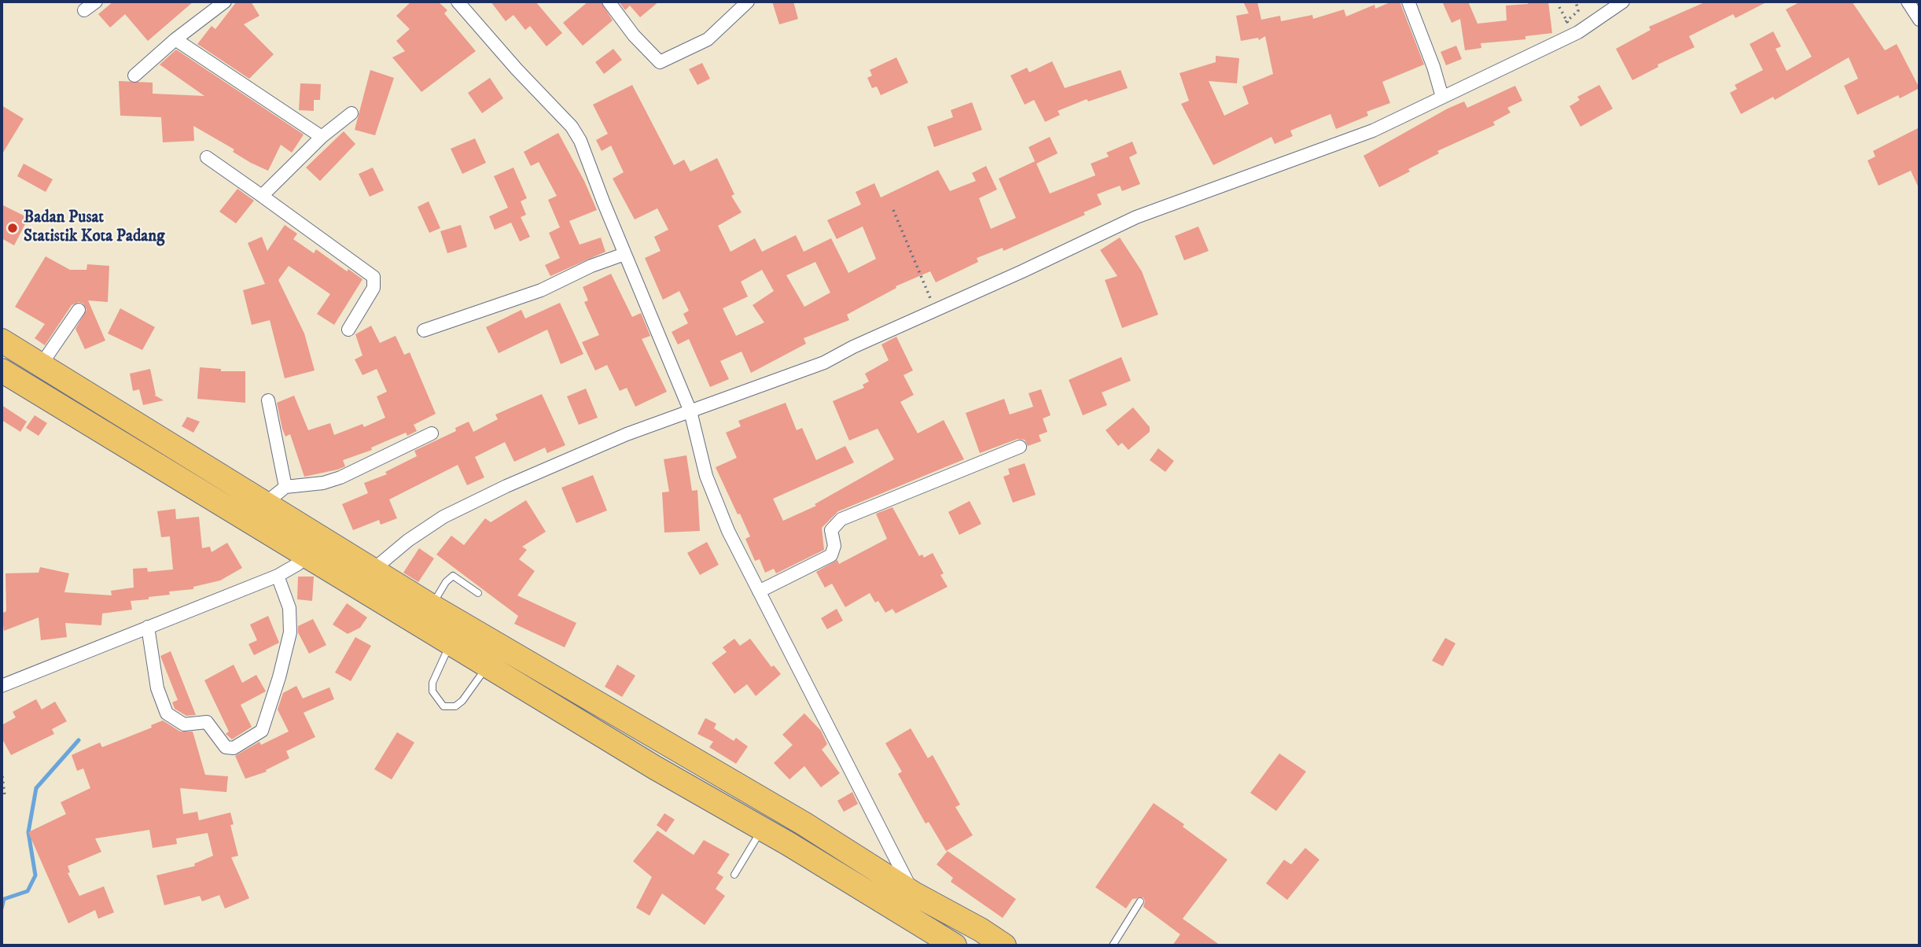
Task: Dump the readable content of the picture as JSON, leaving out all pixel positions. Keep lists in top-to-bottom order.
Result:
{
  "places": ["Badan Pusat Statistik Kota Padang"]
}
